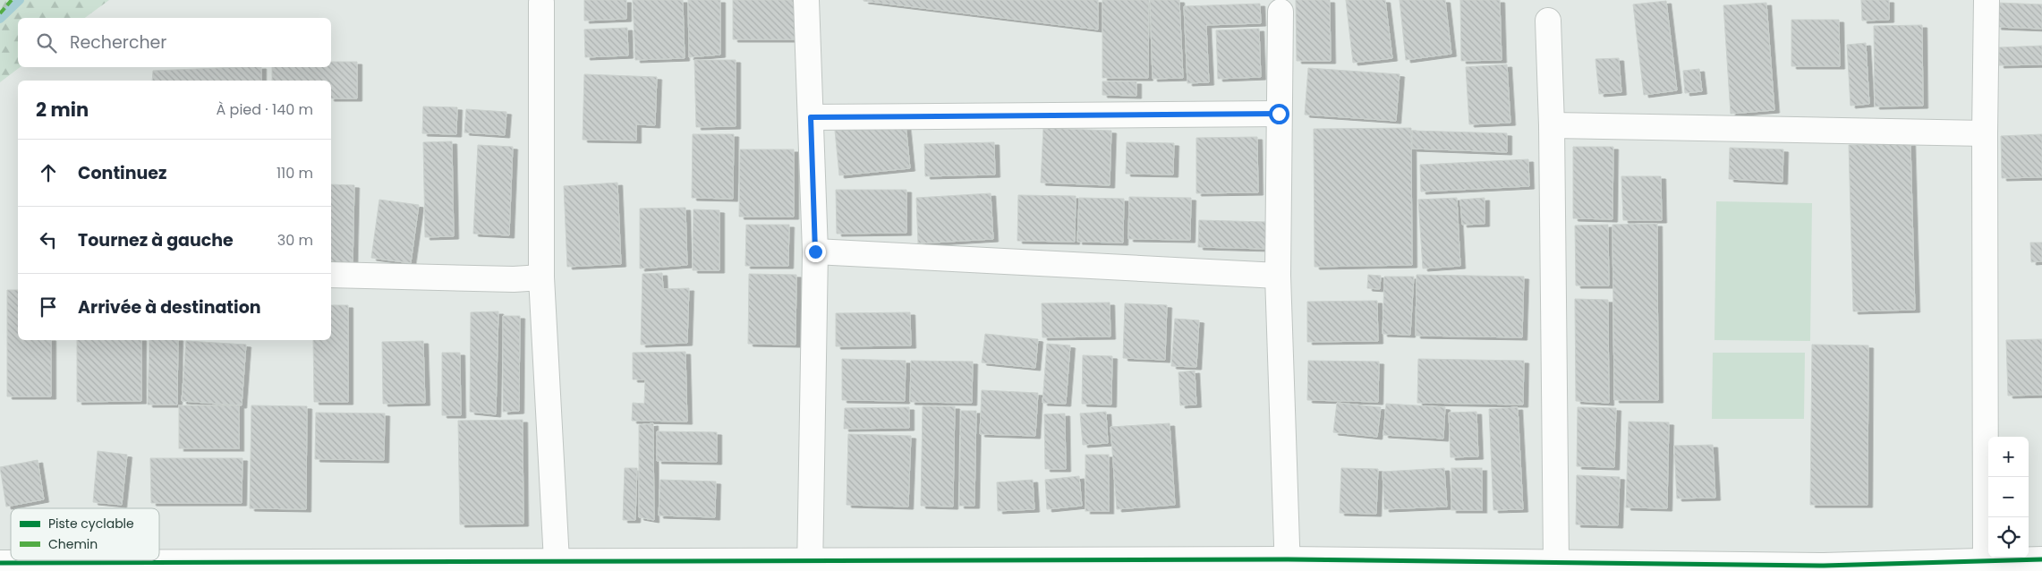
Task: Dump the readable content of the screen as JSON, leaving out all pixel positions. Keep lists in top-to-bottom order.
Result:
{
  "legend": ["Piste cyclable", "Chemin"],
  "page": {
    "search": "Rechercher",
    "heading": ["2 min", "À pied · 140 m"],
    "list": [
      ["Continuez", "110 m"],
      ["Tournez à gauche", "30 m"],
      "Arrivée à destination"
    ],
    "map_buttons": ["+", "−"]
  }
}
